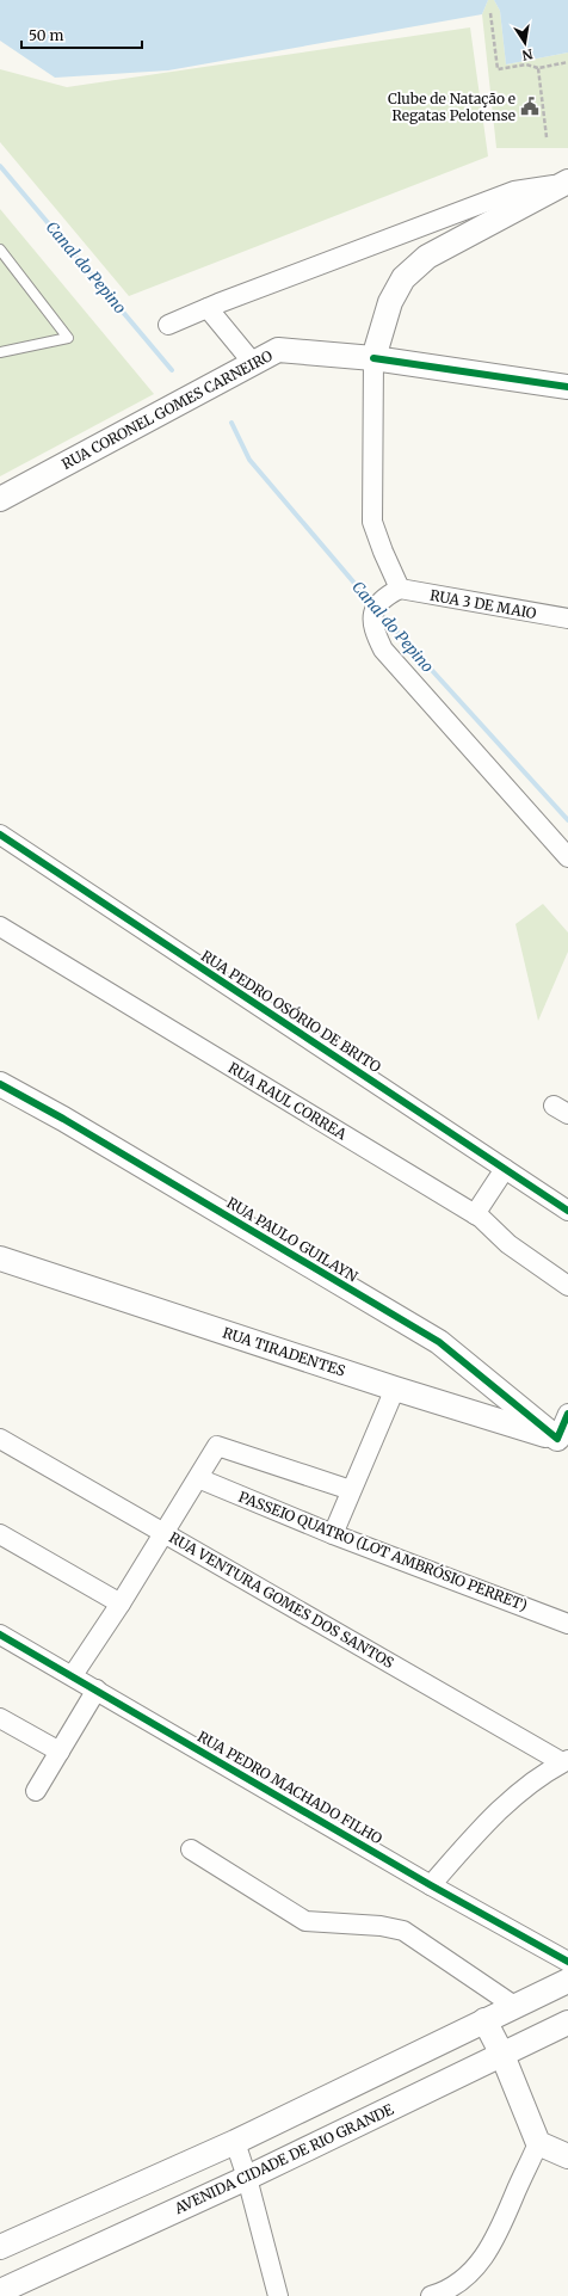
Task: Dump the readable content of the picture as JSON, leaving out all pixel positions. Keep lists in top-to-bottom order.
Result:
{
  "streets": {
    "street": [
      "RUA CORONEL GOMES CARNEIRO",
      "RUA 3 DE MAIO",
      "RUA PEDRO OSÓRIO DE BRITO",
      "RUA RAUL CORREA",
      "RUA PAULO GUILAYN",
      "RUA TIRADENTES",
      "PASSEIO QUATRO (LOT AMBRÓSIO PERRET)",
      "RUA VENTURA GOMES DOS SANTOS",
      "RUA PEDRO MACHADO FILHO",
      "AVENIDA CIDADE DE RIO GRANDE"
    ]
  },
  "crossings": [
    ["RUA PAULO GUILAYN", "RUA TIRADENTES"]
  ],
  "water": ["Canal do Pepino"],
  "places": {
    "public building": ["Clube de Natação e Regatas Pelotense"]
  },
  "scale_bar": "50 m",
  "north": "bottom"
}
